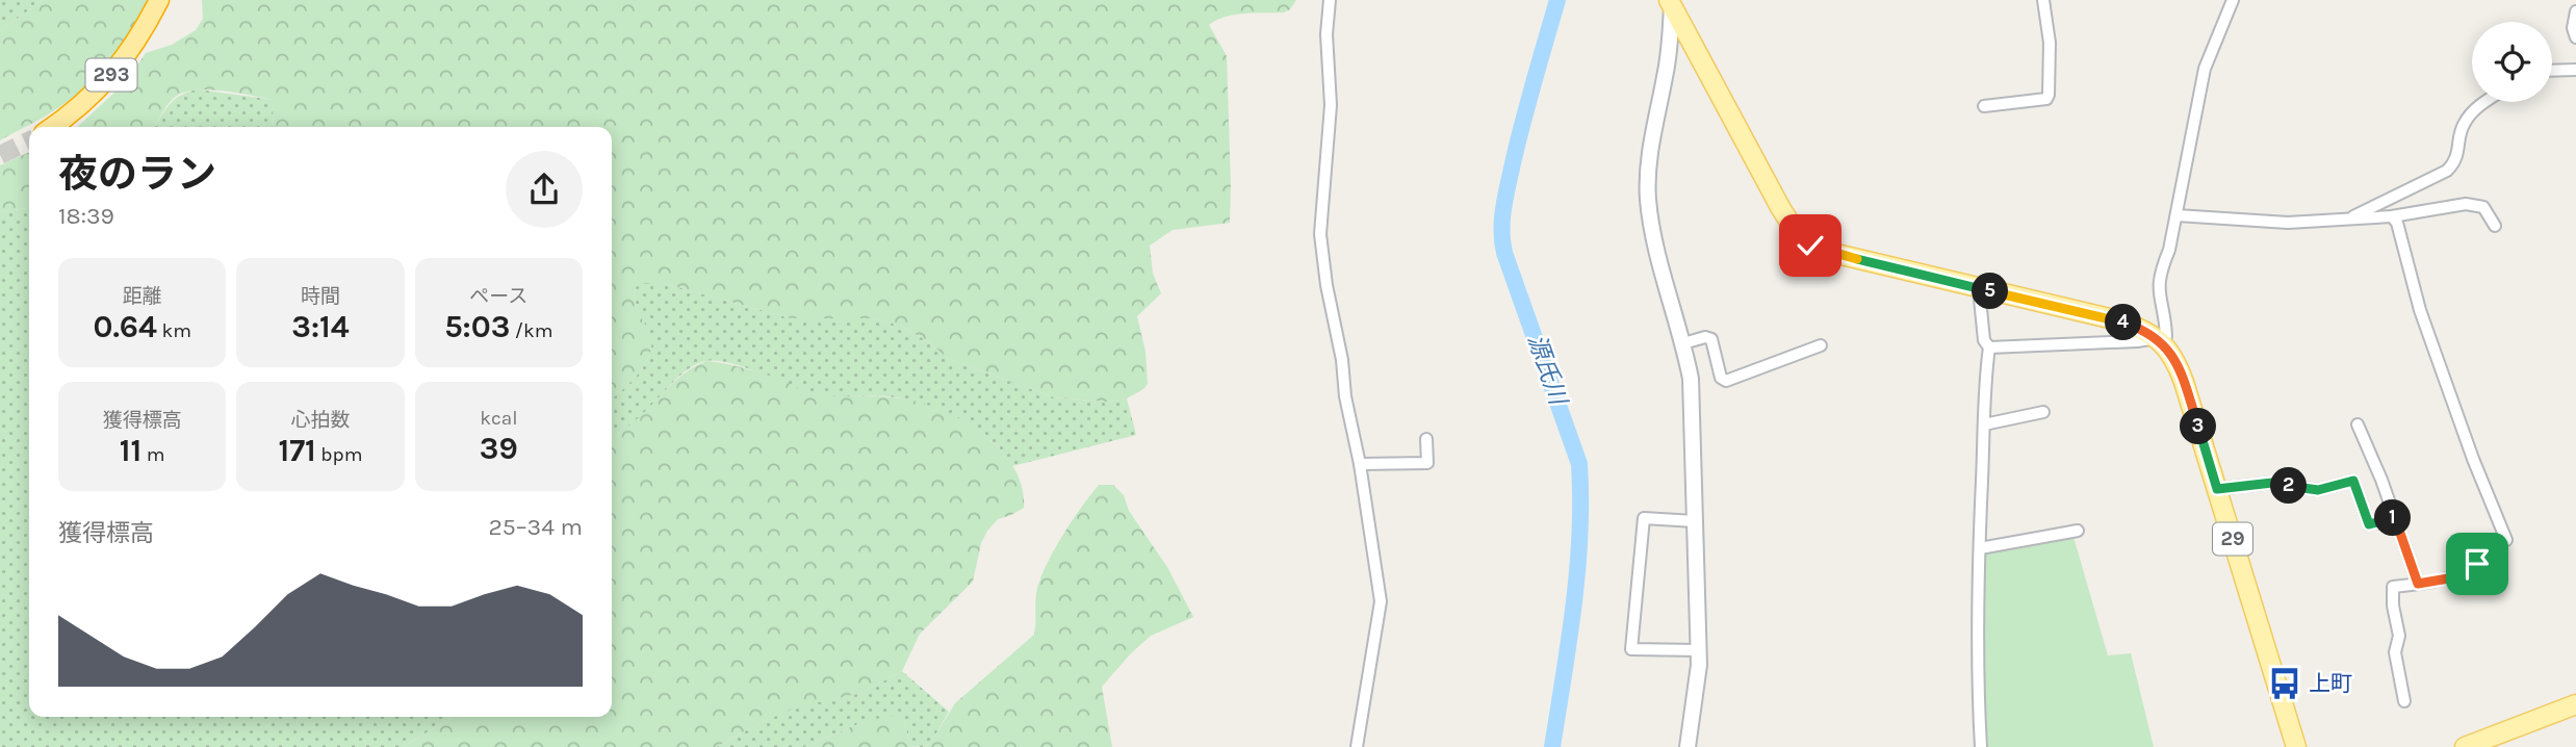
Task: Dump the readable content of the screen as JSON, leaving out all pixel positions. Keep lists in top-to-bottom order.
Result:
{
  "streets": {
    "highway": ["293"],
    "main road": ["29"]
  },
  "water": ["源氏川"],
  "places": {
    "bus stop": ["上町"]
  },
  "page": {
    "heading": ["夜のラン", "18:39"],
    "stats": [
      ["距離", "0.64 km"],
      ["時間", "3:14"],
      ["ペース", "5:03 /km"],
      ["獲得標高", "11 m"],
      ["心拍数", "171 bpm"],
      ["kcal", "39"]
    ],
    "pins": [
      "5",
      "4",
      "3",
      "2",
      "1"
    ],
    "chart": ["獲得標高", "25–34 m"]
  }
}
